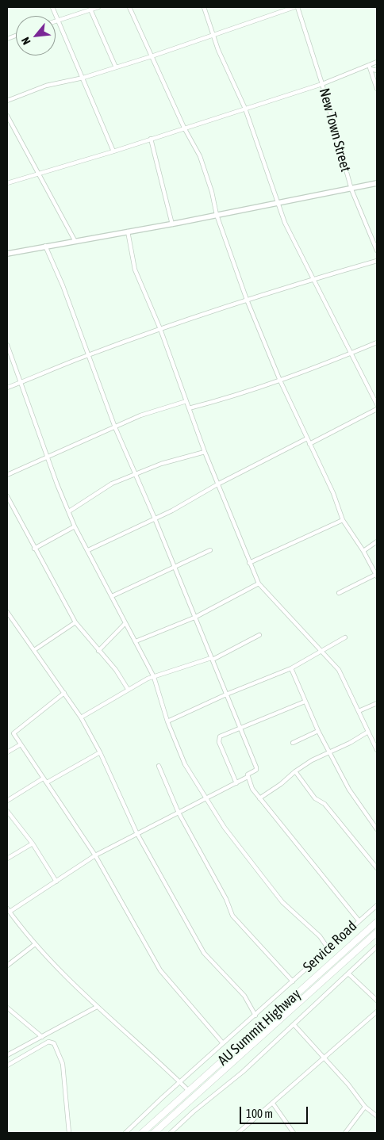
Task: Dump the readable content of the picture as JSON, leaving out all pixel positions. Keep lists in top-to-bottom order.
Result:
{
  "streets": {
    "main road": ["AU Summit Highway"],
    "street": ["New Town Street", "Service Road"]
  },
  "scale_bar": "100 m",
  "north": "bottom left"
}
